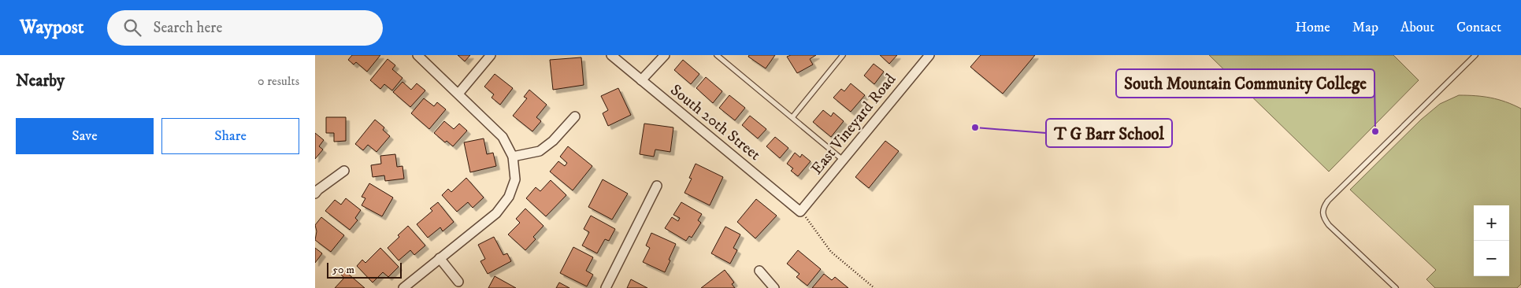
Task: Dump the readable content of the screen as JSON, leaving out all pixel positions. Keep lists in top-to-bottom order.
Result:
{
  "streets": {
    "street": ["South 20th Street", "East Vineyard Road"]
  },
  "crossings": [
    ["South 20th Street", "East Vineyard Road"]
  ],
  "places": ["T G Barr School", "South Mountain Community College"],
  "scale_bar": "50 m",
  "page": {
    "header": "Waypost",
    "search": "Search here",
    "nav": [
      "Home",
      "Map",
      "About",
      "Contact"
    ],
    "heading": ["Nearby", "0 results"],
    "buttons": ["Save", "Share"],
    "map_buttons": ["+", "−"],
    "scale": "50 m"
  }
}
